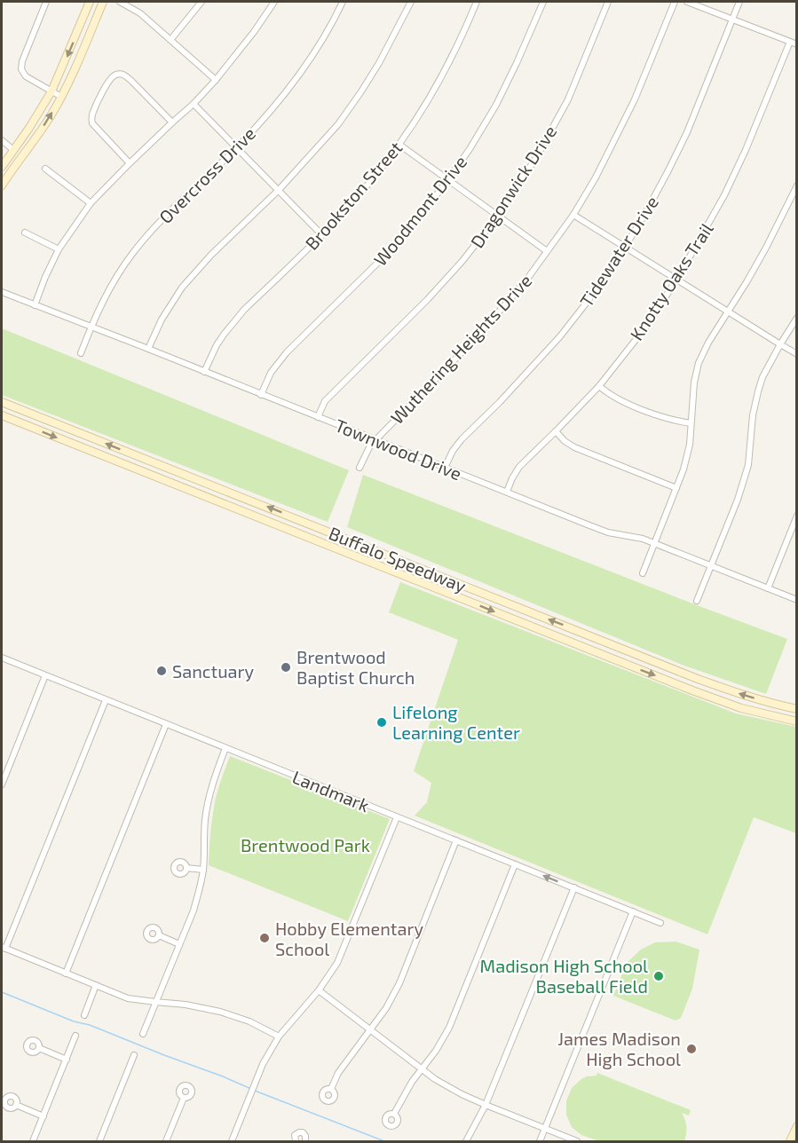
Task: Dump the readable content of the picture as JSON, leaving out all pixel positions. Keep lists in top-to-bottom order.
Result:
{
  "streets": {
    "main road": ["Buffalo Speedway"],
    "street": [
      "Overcross Drive",
      "Dragonwick Drive",
      "Brookston Street",
      "Woodmont Drive",
      "Tidewater Drive",
      "Knotty Oaks Trail",
      "Wuthering Heights Drive",
      "Townwood Drive",
      "Landmark"
    ]
  },
  "crossings": [
    ["Overcross Drive", "Townwood Drive"],
    ["Dragonwick Drive", "Townwood Drive"],
    ["Brookston Street", "Townwood Drive"],
    ["Woodmont Drive", "Townwood Drive"],
    ["Tidewater Drive", "Townwood Drive"],
    ["Knotty Oaks Trail", "Townwood Drive"],
    ["Wuthering Heights Drive", "Townwood Drive"]
  ],
  "parks": ["Brentwood Park"],
  "places": [
    "Brentwood Baptist Church",
    "Sanctuary",
    "Lifelong Learning Center",
    "Hobby Elementary School",
    "Madison High School Baseball Field",
    "James Madison High School"
  ]
}
